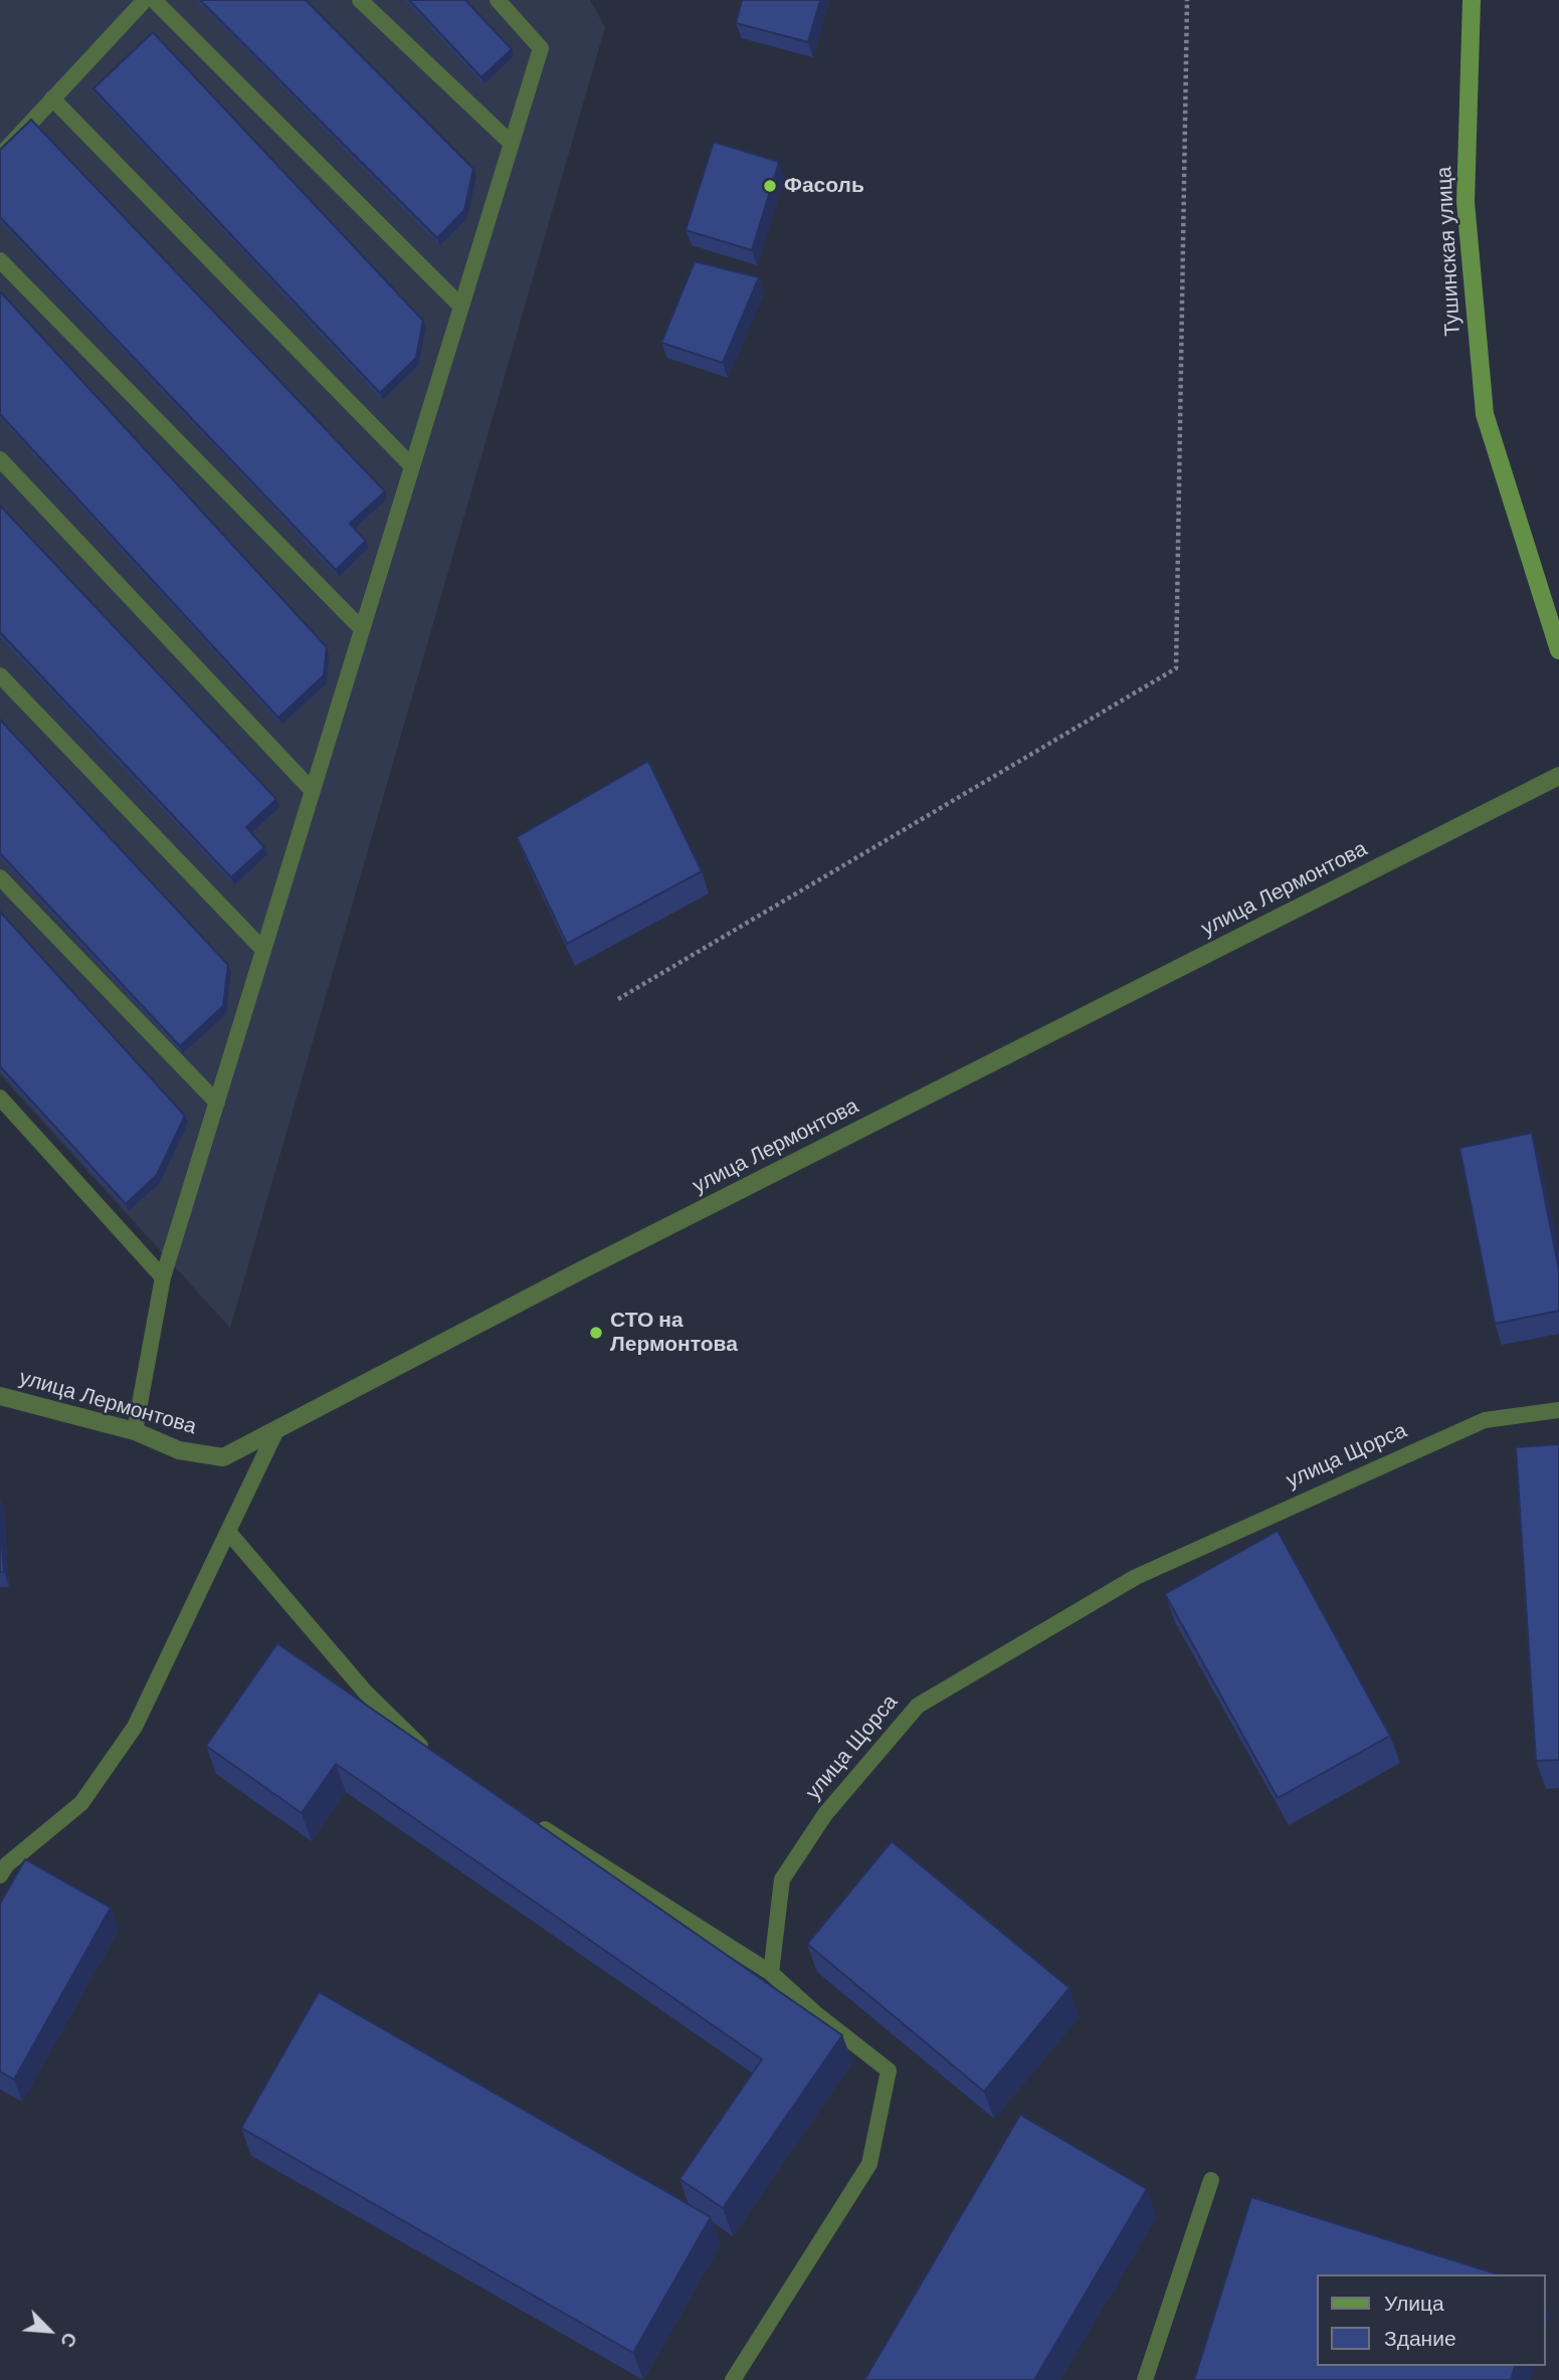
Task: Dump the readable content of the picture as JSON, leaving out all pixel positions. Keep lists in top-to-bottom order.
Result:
{
  "streets": {
    "main road": ["Тушинская улица"],
    "street": ["улица Лермонтова"],
    "lane": ["улица Щорса"]
  },
  "places": ["Фасоль", "СТО на Лермонтова"],
  "legend": ["Улица", "Здание"],
  "north": "bottom right"
}
